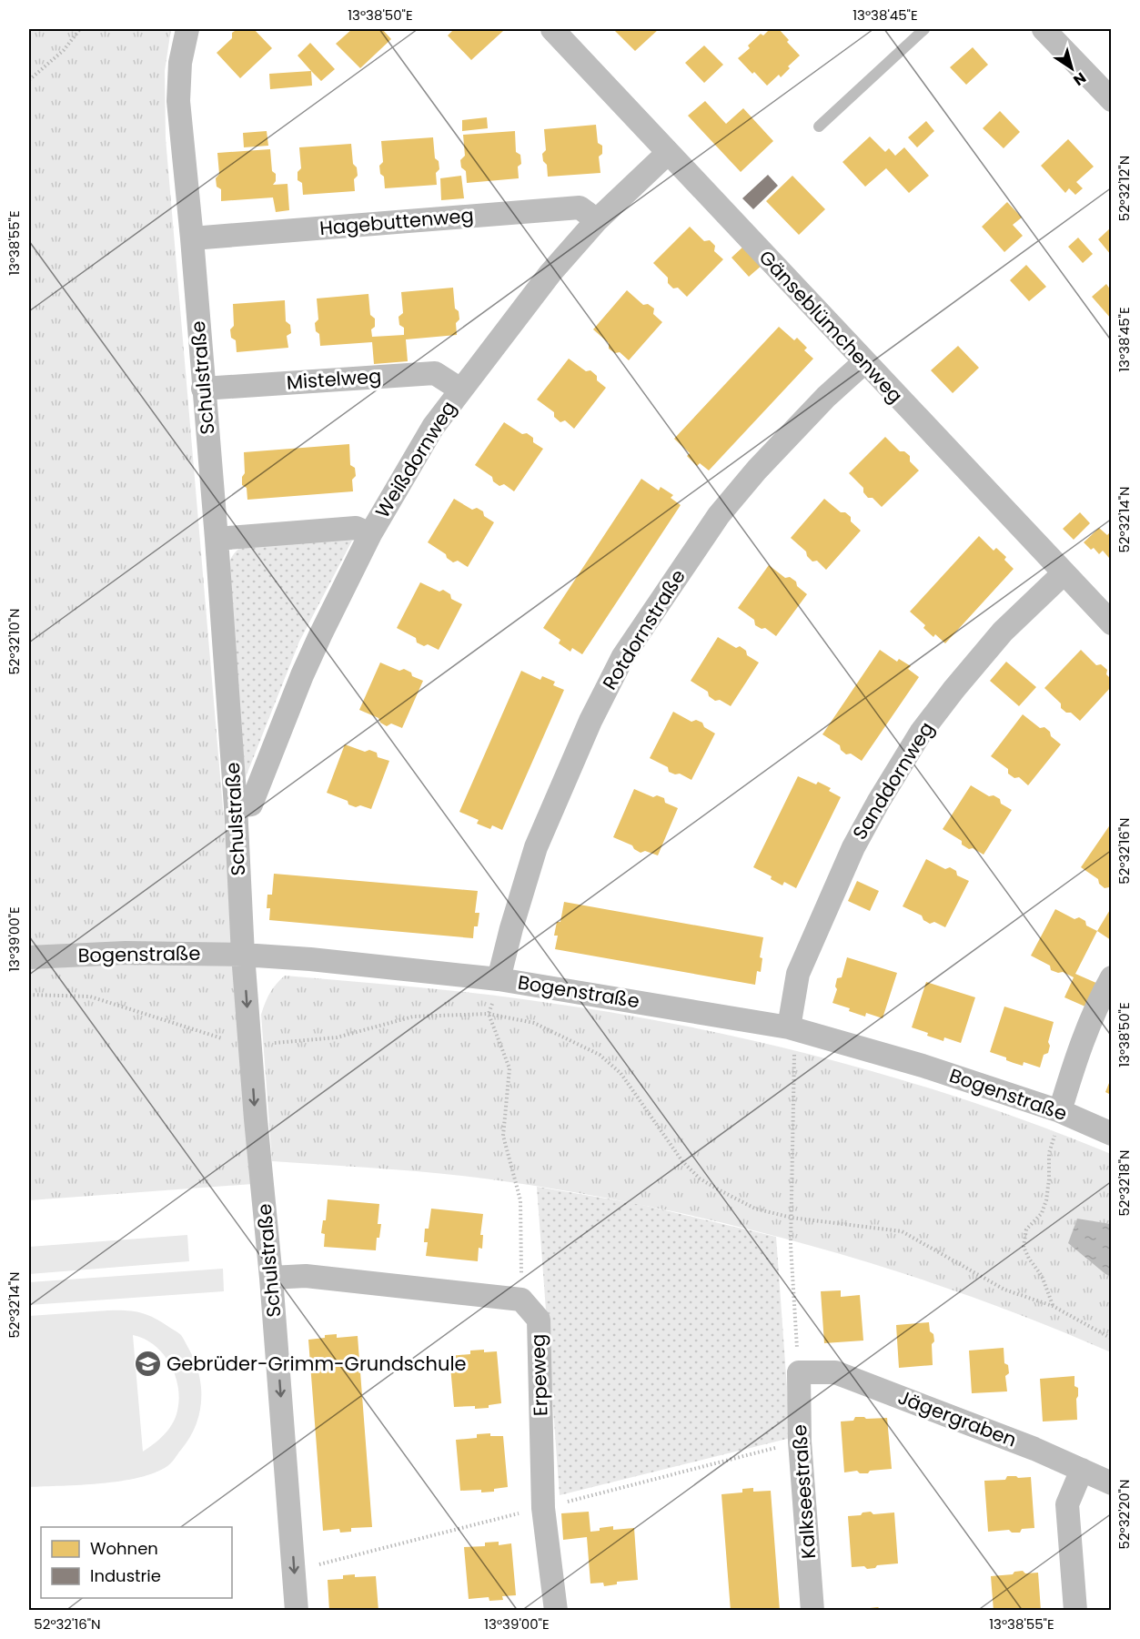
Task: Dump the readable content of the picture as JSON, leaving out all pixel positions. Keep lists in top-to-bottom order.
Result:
{
  "streets": {
    "street": [
      "Hagebuttenweg",
      "Gänseblümchenweg",
      "Schulstraße",
      "Mistelweg",
      "Weißdornweg",
      "Rotdornstraße",
      "Sanddornweg",
      "Bogenstraße",
      "Erpeweg",
      "Jägergraben",
      "Kalkseestraße"
    ]
  },
  "crossings": [
    ["Hagebuttenweg", "Schulstraße"],
    ["Hagebuttenweg", "Weißdornweg"],
    ["Gänseblümchenweg", "Weißdornweg"],
    ["Gänseblümchenweg", "Rotdornstraße"],
    ["Gänseblümchenweg", "Sanddornweg"],
    ["Schulstraße", "Mistelweg"],
    ["Schulstraße", "Weißdornweg"],
    ["Schulstraße", "Bogenstraße"],
    ["Mistelweg", "Weißdornweg"],
    ["Rotdornstraße", "Bogenstraße"],
    ["Sanddornweg", "Bogenstraße"],
    ["Jägergraben", "Kalkseestraße"]
  ],
  "one_way": ["Schulstraße"],
  "places": {
    "school or university": ["Gebrüder-Grimm-Grundschule"]
  },
  "legend": ["Wohnen", "Industrie"],
  "north": "bottom right",
  "coordinates": [
    "13°38'50\"E",
    "13°38'45\"E",
    "52°32'12\"N",
    "13°38'55\"E",
    "52°32'14\"N",
    "52°32'10\"N",
    "52°32'16\"N",
    "13°39'00\"E",
    "52°32'18\"N",
    "52°32'20\"N"
  ]
}
